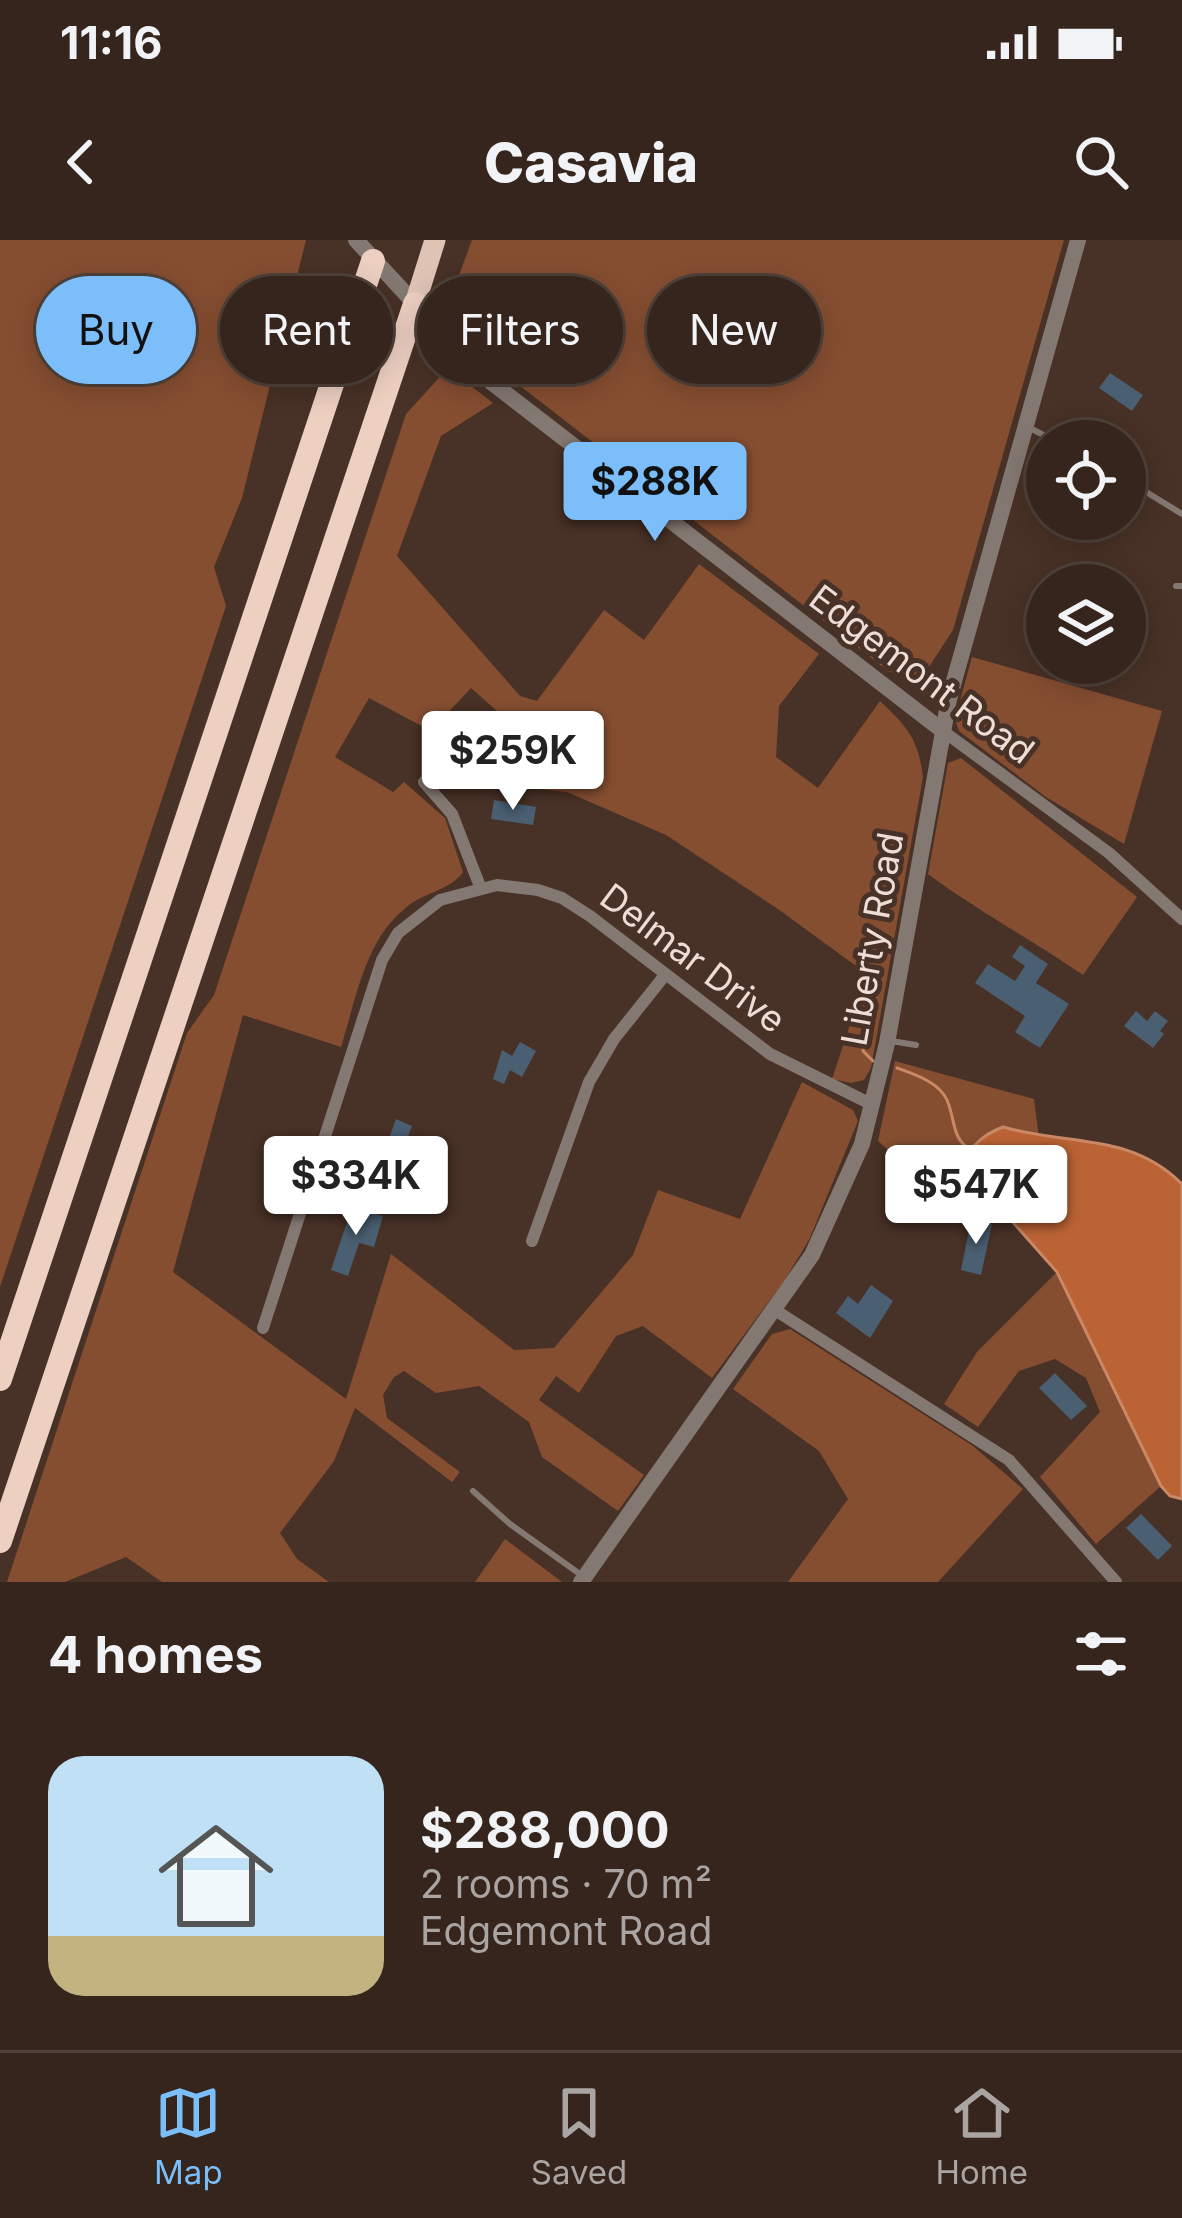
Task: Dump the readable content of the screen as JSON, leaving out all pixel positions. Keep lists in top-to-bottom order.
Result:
{
  "streets": {
    "street": ["Edgemont Road", "Liberty Road", "Delmar Drive"]
  },
  "crossings": [
    ["Edgemont Road", "Liberty Road"],
    ["Liberty Road", "Delmar Drive"]
  ],
  "page": {
    "status": "11:16",
    "header": "Casavia",
    "chip": [
      "Buy",
      "Rent",
      "Filters",
      "New"
    ],
    "price": [
      "$288K",
      "$259K",
      "$334K",
      "$547K"
    ],
    "heading": "4 homes",
    "list": [
      {
        "name": "$288,000",
        "note": "2 rooms · 70 m² · Edgemont Road"
      }
    ],
    "tabs": ["Map", "Saved", "Home"]
  }
}
